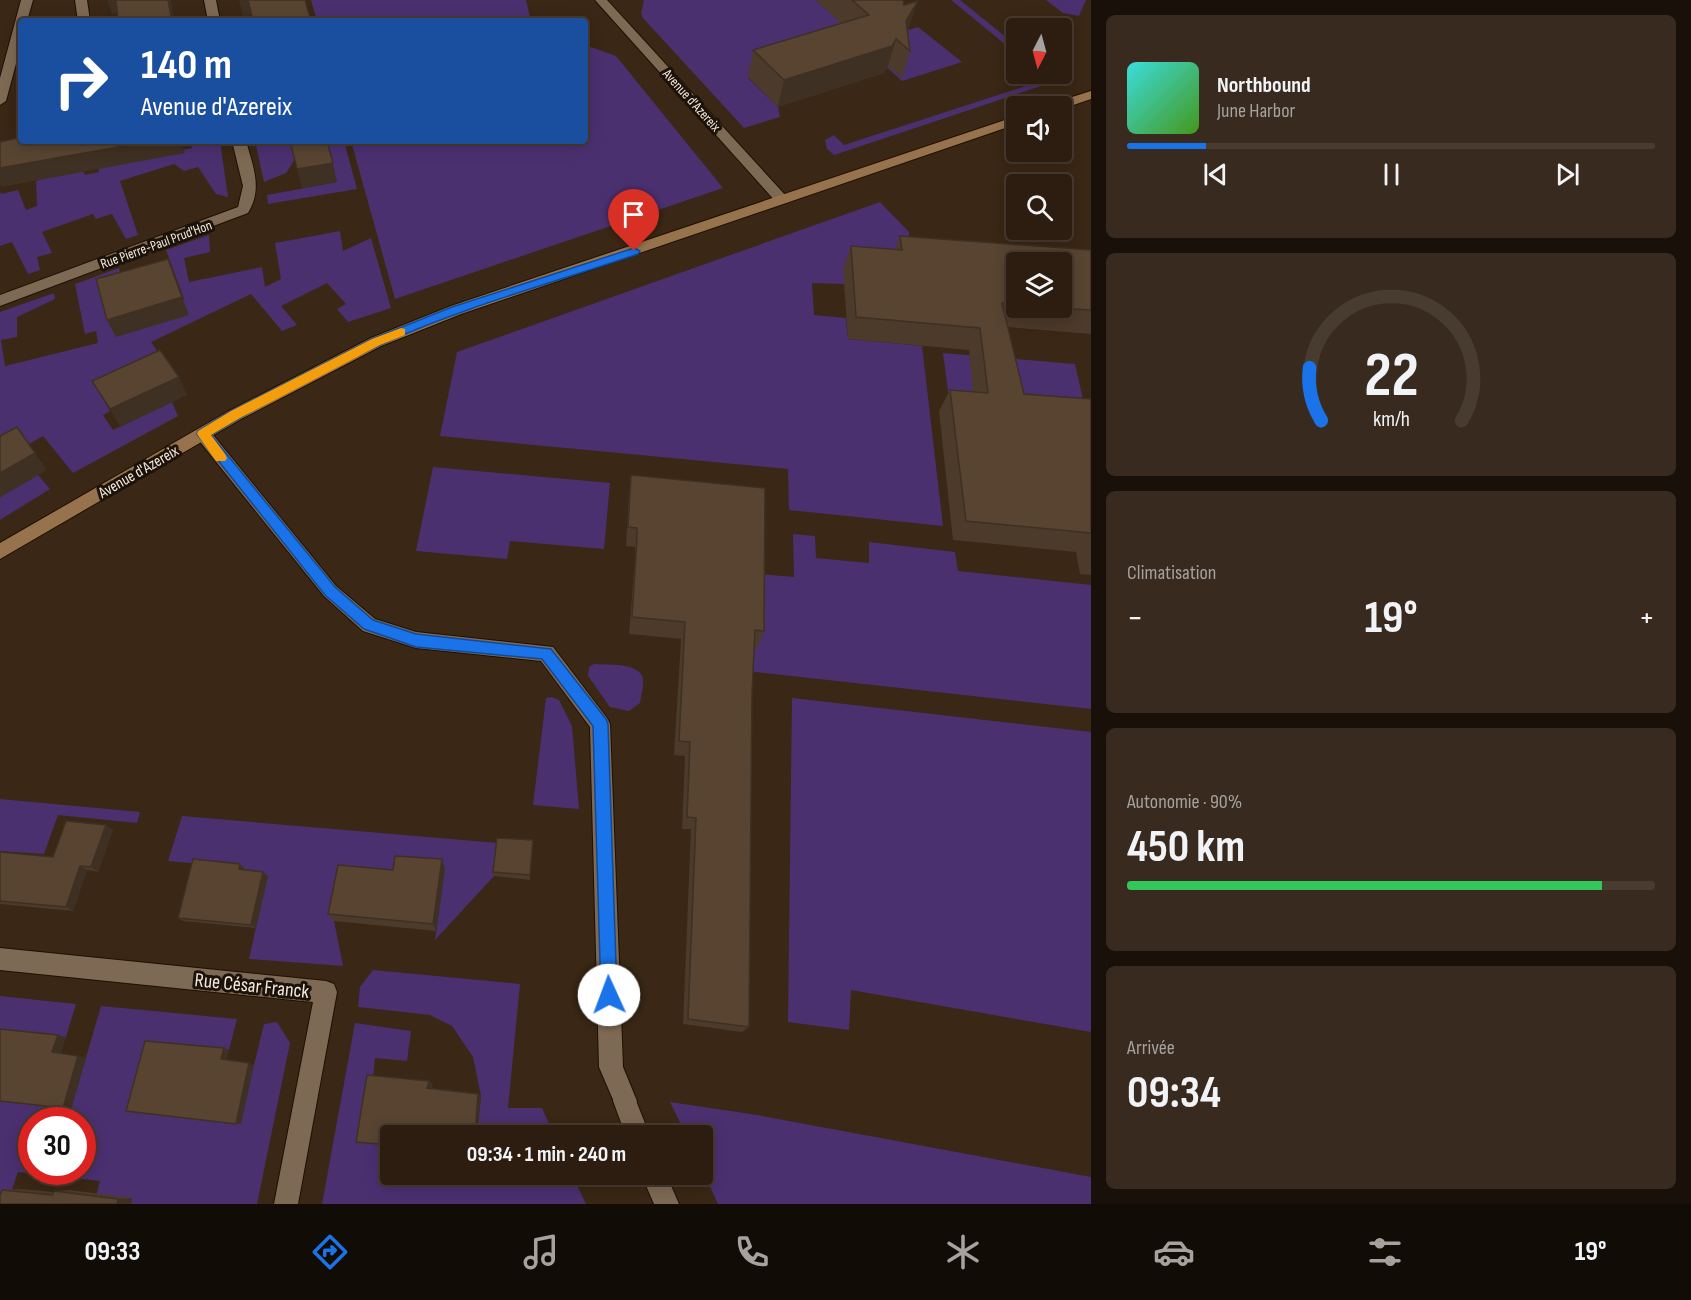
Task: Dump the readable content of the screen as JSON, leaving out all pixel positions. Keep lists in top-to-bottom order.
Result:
{
  "streets": {
    "main road": ["Avenue d'Azereix"],
    "street": ["Rue Pierre-Paul Prud'Hon", "Rue César Franck"]
  },
  "north": "bottom",
  "page": {
    "turn": ["140 m", "Avenue d'Azereix"],
    "song": ["Northbound", "June Harbor"],
    "tile": [
      "Climatisation",
      ["Autonomie · 90%", "450 km"],
      ["Arrivée", "09:34"]
    ],
    "heat": ["−", "19°", "+"],
    "limit": "30",
    "trip": "09:34 · 1 min · 240 m",
    "tabs": ["09:33", "19°"],
    "gauge": ["22", "km/h"]
  }
}
